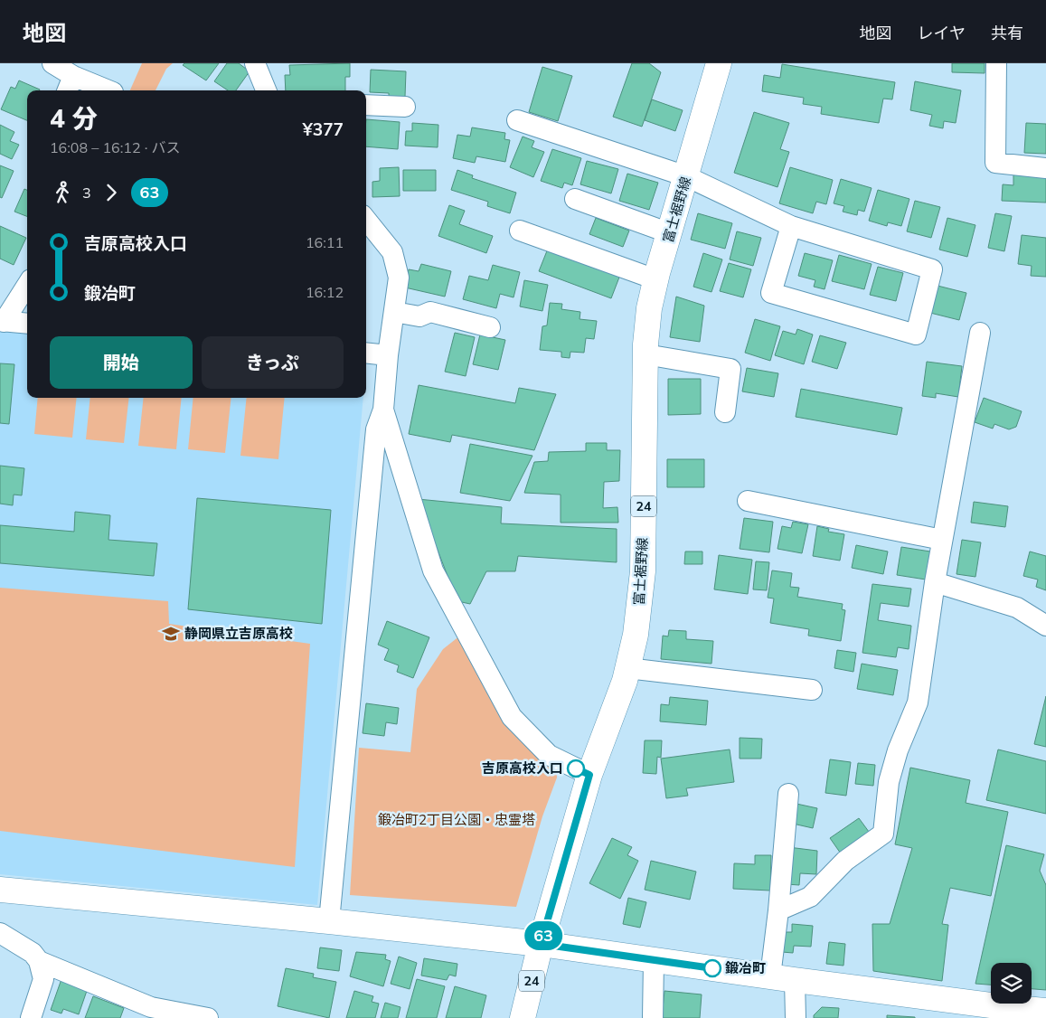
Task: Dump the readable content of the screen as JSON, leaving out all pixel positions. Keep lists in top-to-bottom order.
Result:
{
  "streets": {
    "street": ["富士裾野線", "24"]
  },
  "parks": ["鍛冶町2丁目公園・忠霊塔"],
  "places": {
    "school or university": ["静岡県立吉原高校"],
    "other": ["吉原高校入口", "鍛冶町"]
  },
  "lines": ["bus line 63"],
  "page": {
    "header": "地図",
    "nav": ["地図", "レイヤ", "共有"],
    "on_map": "63",
    "heading": ["4 分", "16:08 – 16:12 · バス", "¥377"],
    "legs": ["3", "63"],
    "list": [
      {
        "name": "吉原高校入口",
        "value": "16:11"
      },
      {
        "name": "鍛冶町",
        "value": "16:12"
      }
    ],
    "buttons": ["開始", "きっぷ"]
  }
}
